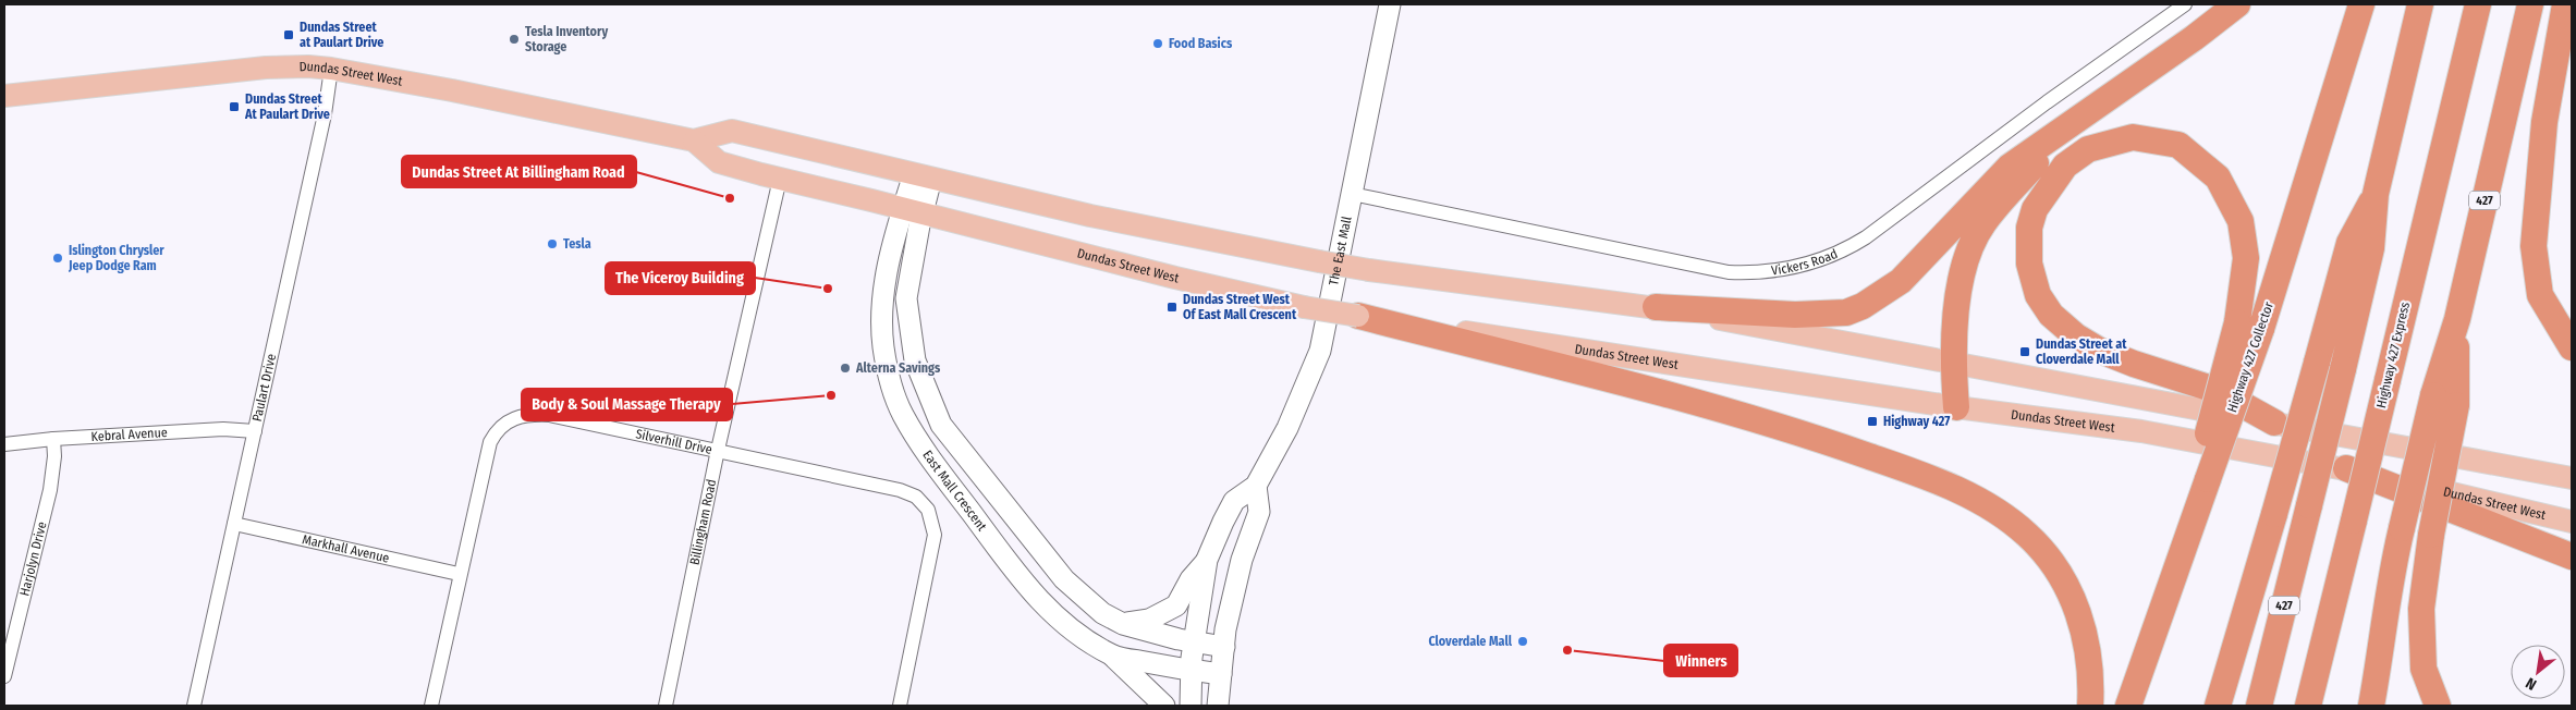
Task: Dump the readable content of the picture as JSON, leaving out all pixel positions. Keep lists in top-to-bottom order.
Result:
{
  "streets": {
    "highway": ["427", "Highway 427 Express", "Highway 427 Collector"],
    "main road": ["Dundas Street West", "The East Mall", "East Mall Crescent"],
    "street": [
      "Vickers Road",
      "Paulart Drive",
      "Kebral Avenue",
      "Silverhill Drive",
      "Billingham Road",
      "Markhall Avenue",
      "Harjolyn Drive"
    ]
  },
  "crossings": [
    ["Dundas Street West", "Paulart Drive"],
    ["Dundas Street West", "East Mall Crescent"],
    ["Dundas Street West", "Billingham Road"],
    ["The East Mall", "Vickers Road"],
    ["The East Mall", "East Mall Crescent"],
    ["Paulart Drive", "Kebral Avenue"],
    ["Paulart Drive", "Markhall Avenue"],
    ["Kebral Avenue", "Harjolyn Drive"],
    ["Silverhill Drive", "Billingham Road"],
    ["Silverhill Drive", "Markhall Avenue"]
  ],
  "places": {
    "transit": [
      "Dundas Street at Paulart Drive",
      "Dundas Street At Paulart Drive",
      "Dundas Street West Of East Mall Crescent",
      "Dundas Street at Cloverdale Mall",
      "Highway 427"
    ],
    "other": [
      "Tesla Inventory Storage",
      "Food Basics",
      "Dundas Street At Billingham Road",
      "Tesla",
      "Islington Chrysler Jeep Dodge Ram",
      "The Viceroy Building",
      "Alterna Savings",
      "Body & Soul Massage Therapy",
      "Cloverdale Mall",
      "Winners"
    ]
  },
  "north": "bottom left"
}
